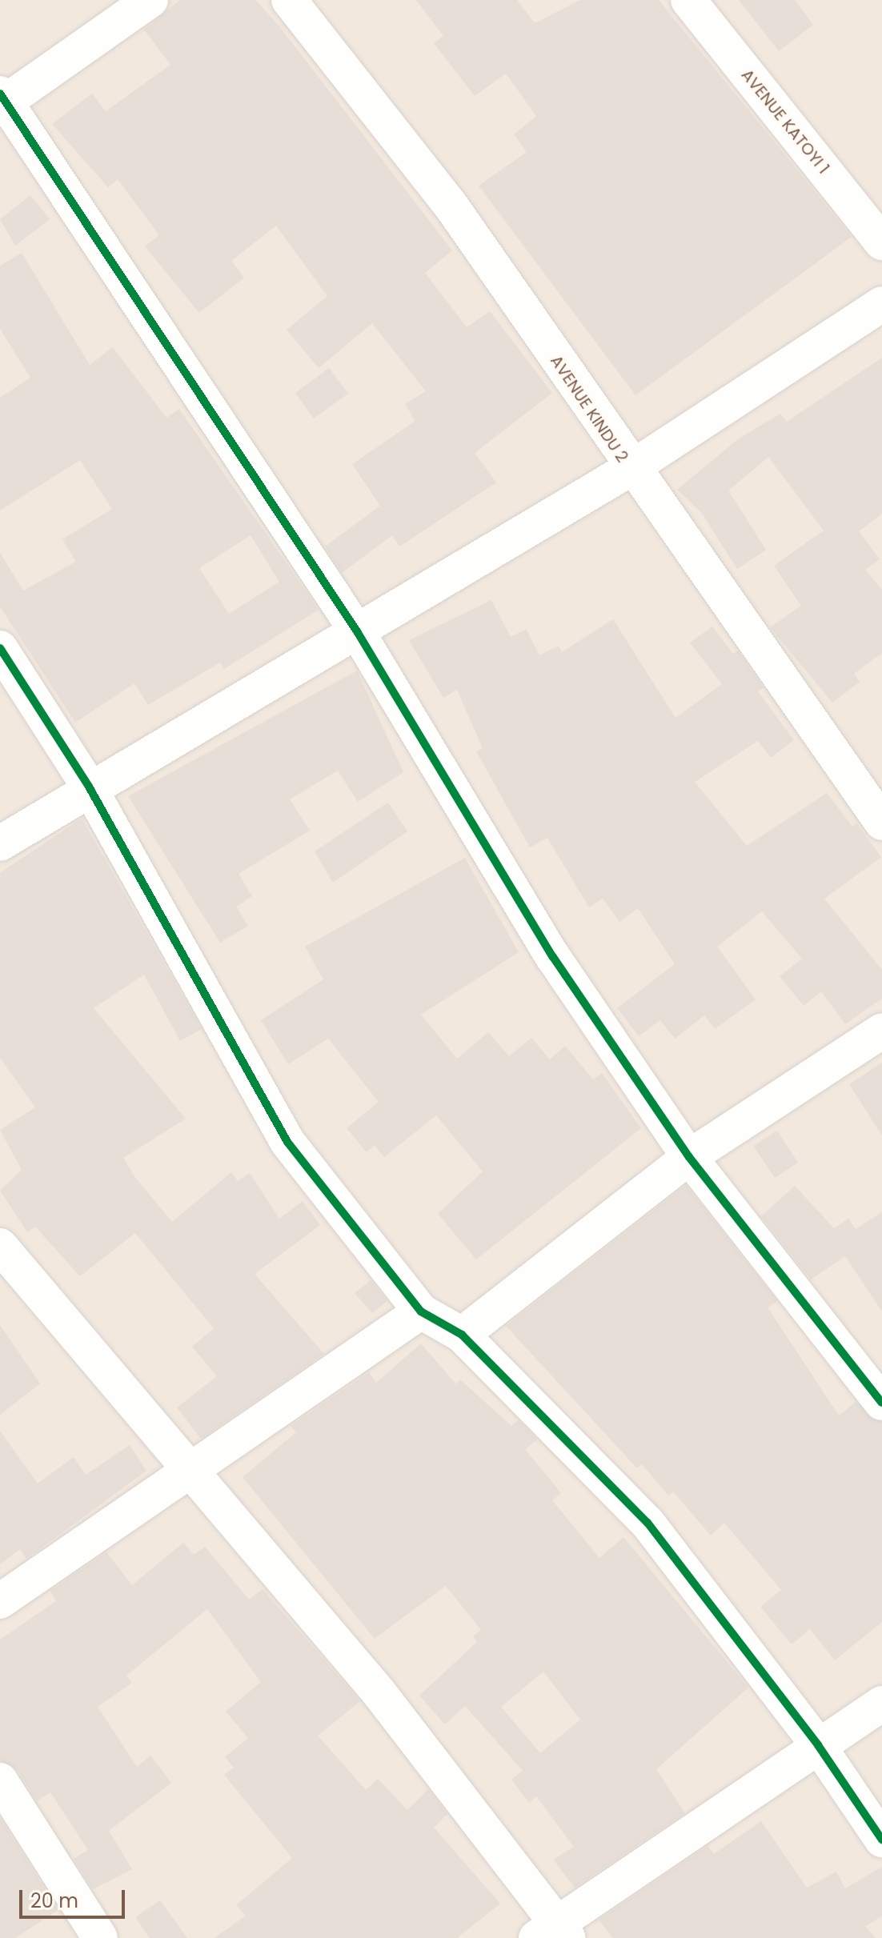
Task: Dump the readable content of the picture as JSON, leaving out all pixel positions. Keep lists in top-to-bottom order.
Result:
{
  "streets": {
    "street": ["AVENUE KATOYI 1", "AVENUE KINDU 2"]
  },
  "scale_bar": "20 m"
}
